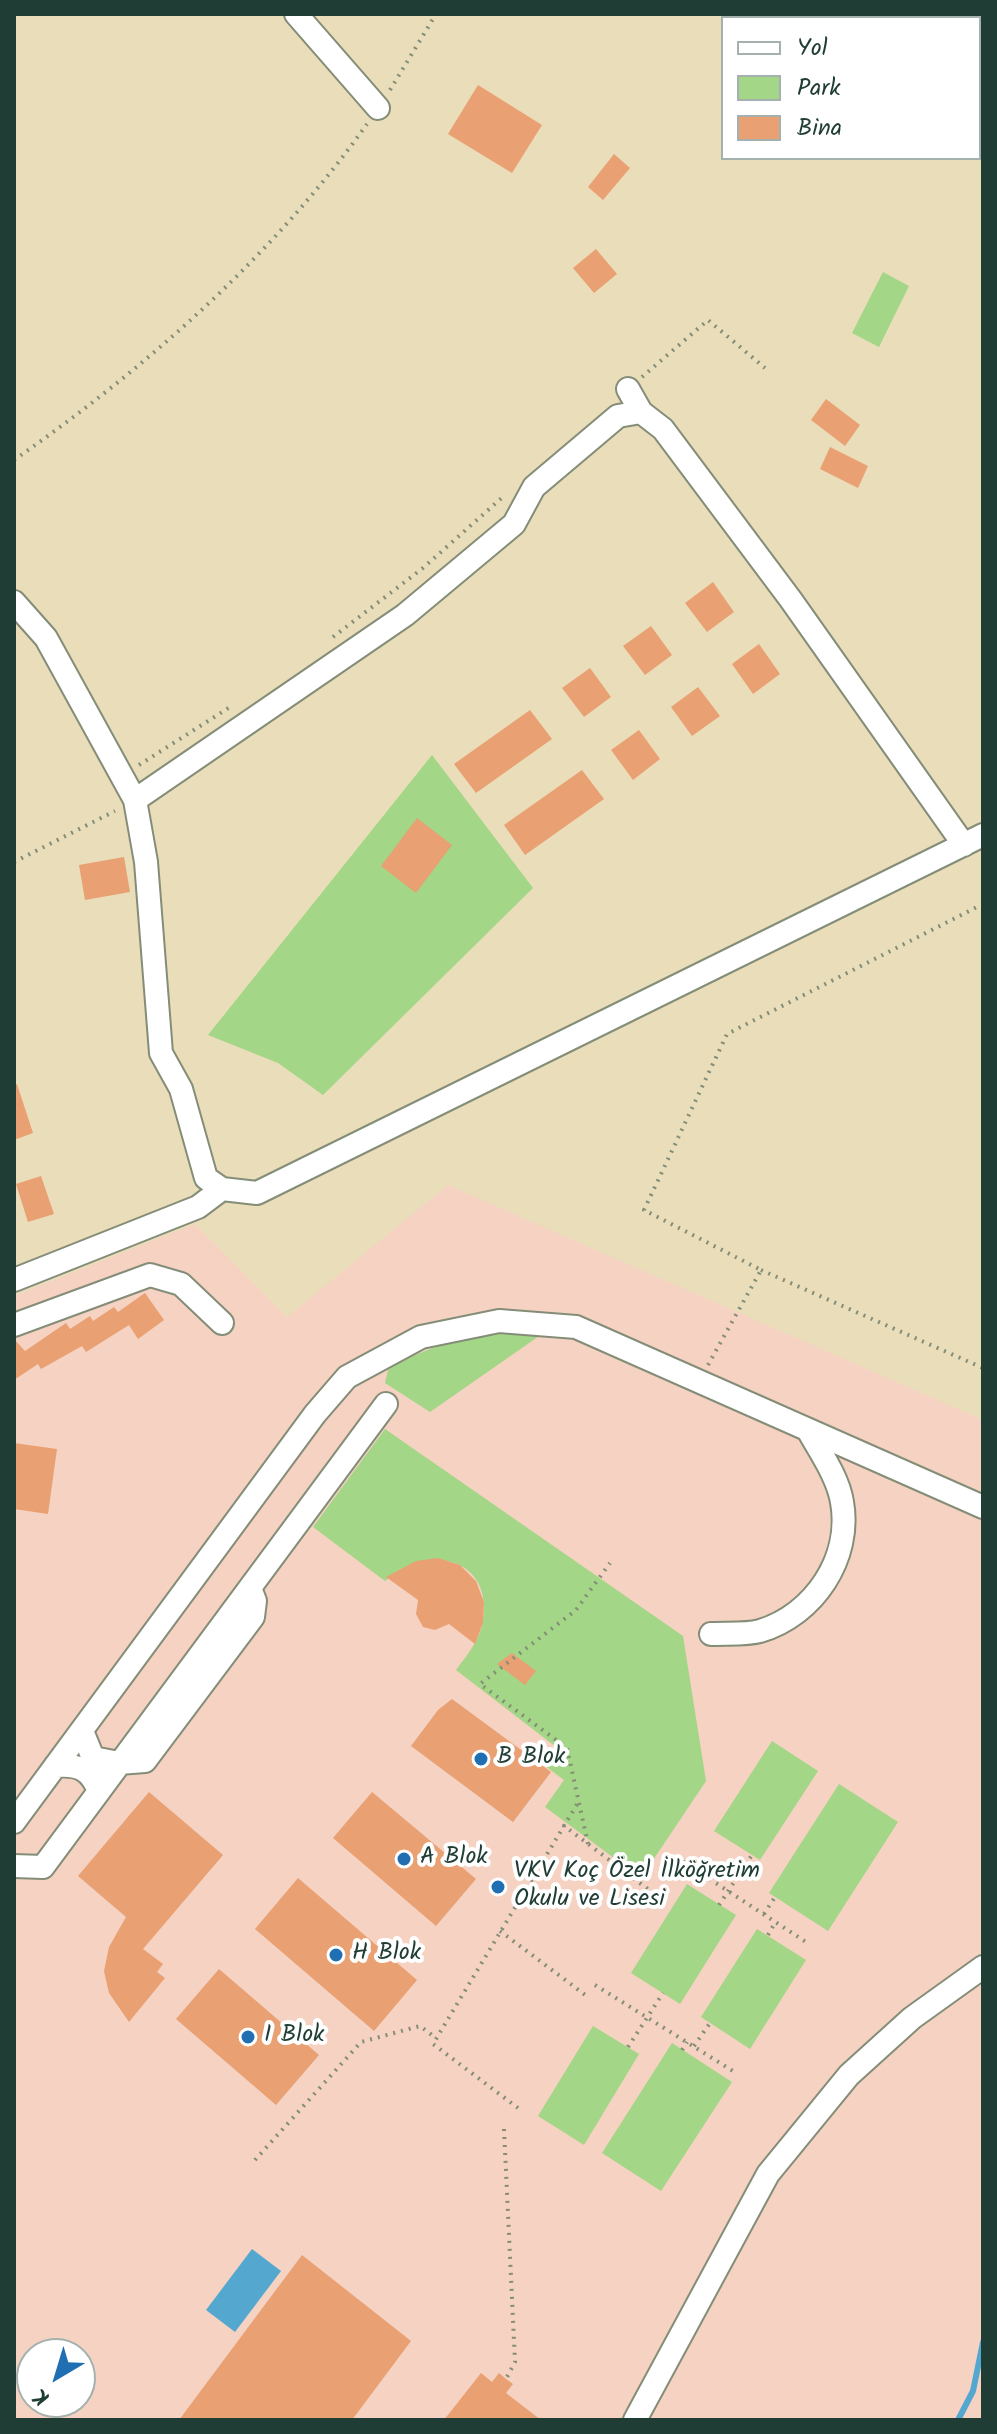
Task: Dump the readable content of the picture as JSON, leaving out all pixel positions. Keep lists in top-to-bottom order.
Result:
{
  "places": [
    "B Blok",
    "A Blok",
    "VKV Koç Özel İlköğretim Okulu ve Lisesi",
    "H Blok",
    "I Blok"
  ],
  "legend": ["Yol", "Park", "Bina"],
  "north": "bottom left"
}
